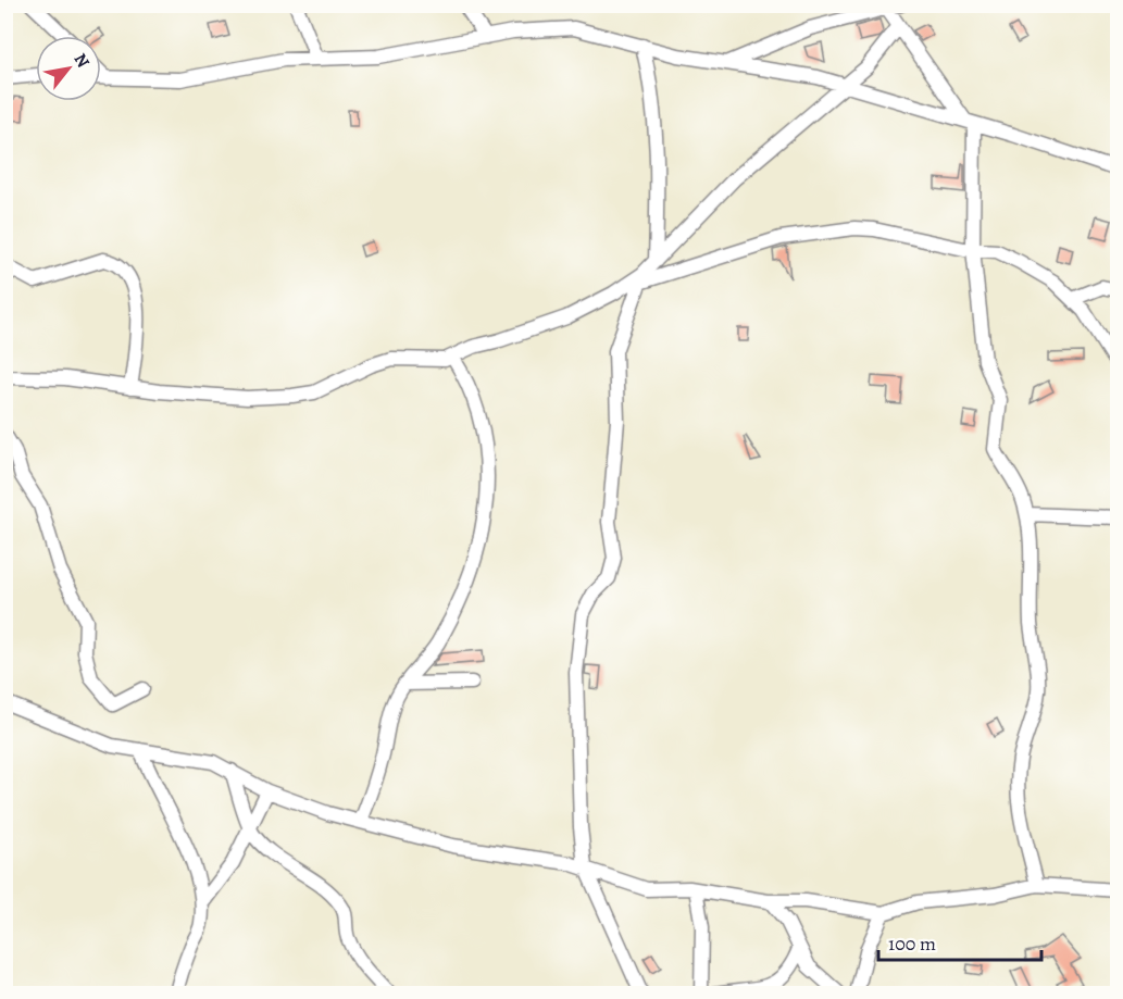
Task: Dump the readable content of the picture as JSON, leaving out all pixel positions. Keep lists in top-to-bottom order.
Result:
{
  "scale_bar": "100 m",
  "north": "top right"
}
